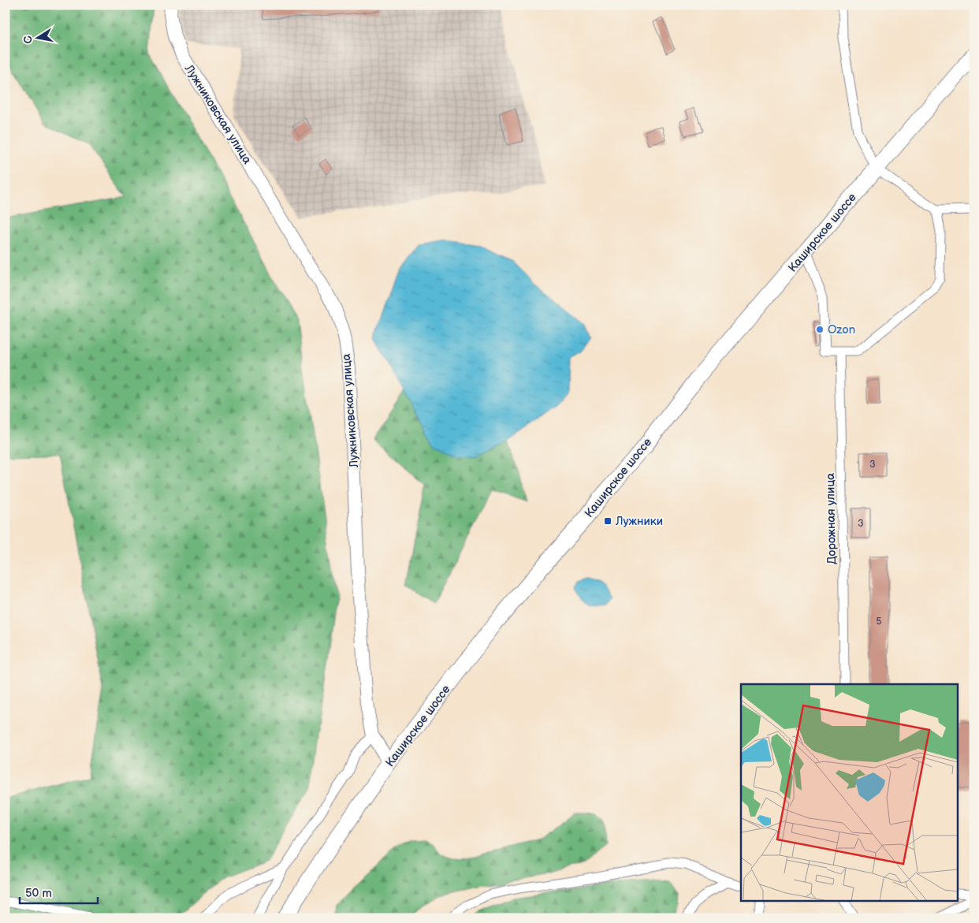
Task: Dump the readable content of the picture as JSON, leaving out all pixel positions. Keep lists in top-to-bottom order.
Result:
{
  "streets": {
    "main road": ["Каширское шоссе"],
    "street": ["Лужниковская улица", "Дорожная улица"]
  },
  "crossings": [
    ["Лужниковская улица", "Каширское шоссе"]
  ],
  "places": {
    "other": ["Ozon"],
    "transit": ["Лужники"]
  },
  "house_numbers": ["3", "3", "5"],
  "scale_bar": "50 m",
  "north": "left"
}
